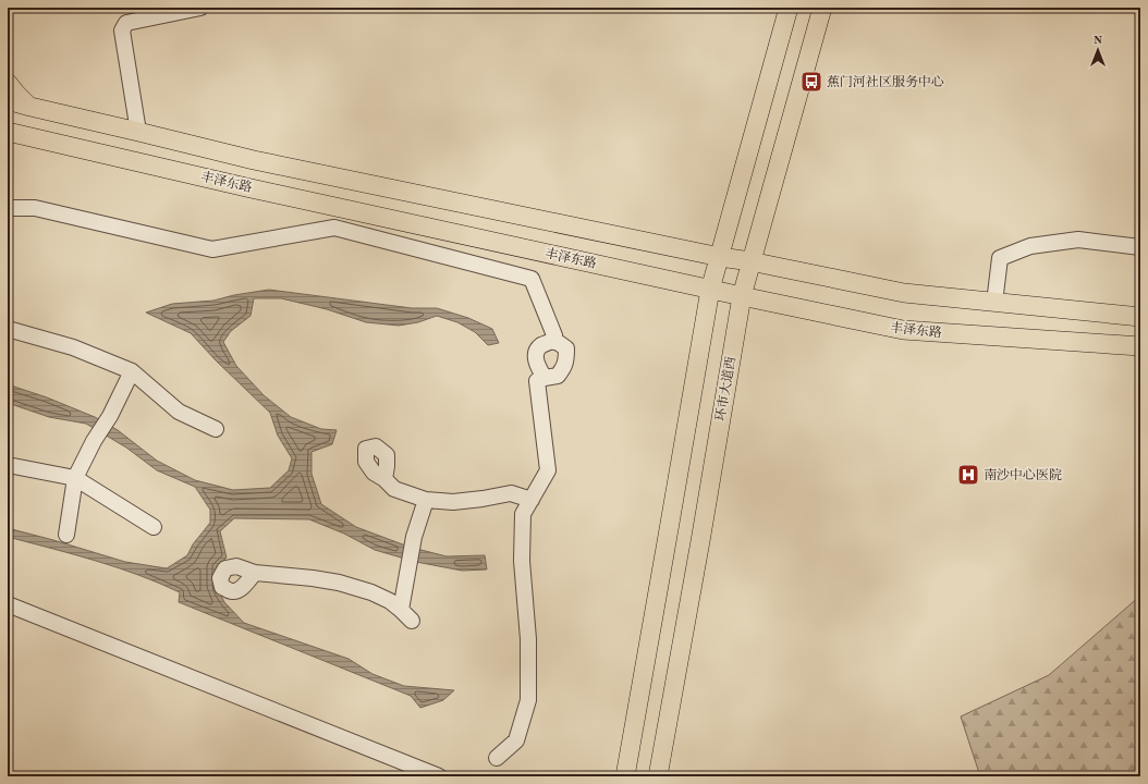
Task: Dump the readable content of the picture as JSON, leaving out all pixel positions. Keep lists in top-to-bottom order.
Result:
{
  "streets": {
    "main road": ["丰泽东路", "环市大道西"]
  },
  "crossings": [
    ["丰泽东路", "环市大道西"]
  ],
  "places": {
    "bus stop": ["蕉门河社区服务中心"],
    "hospital": ["南沙中心医院"]
  },
  "north": "top"
}
